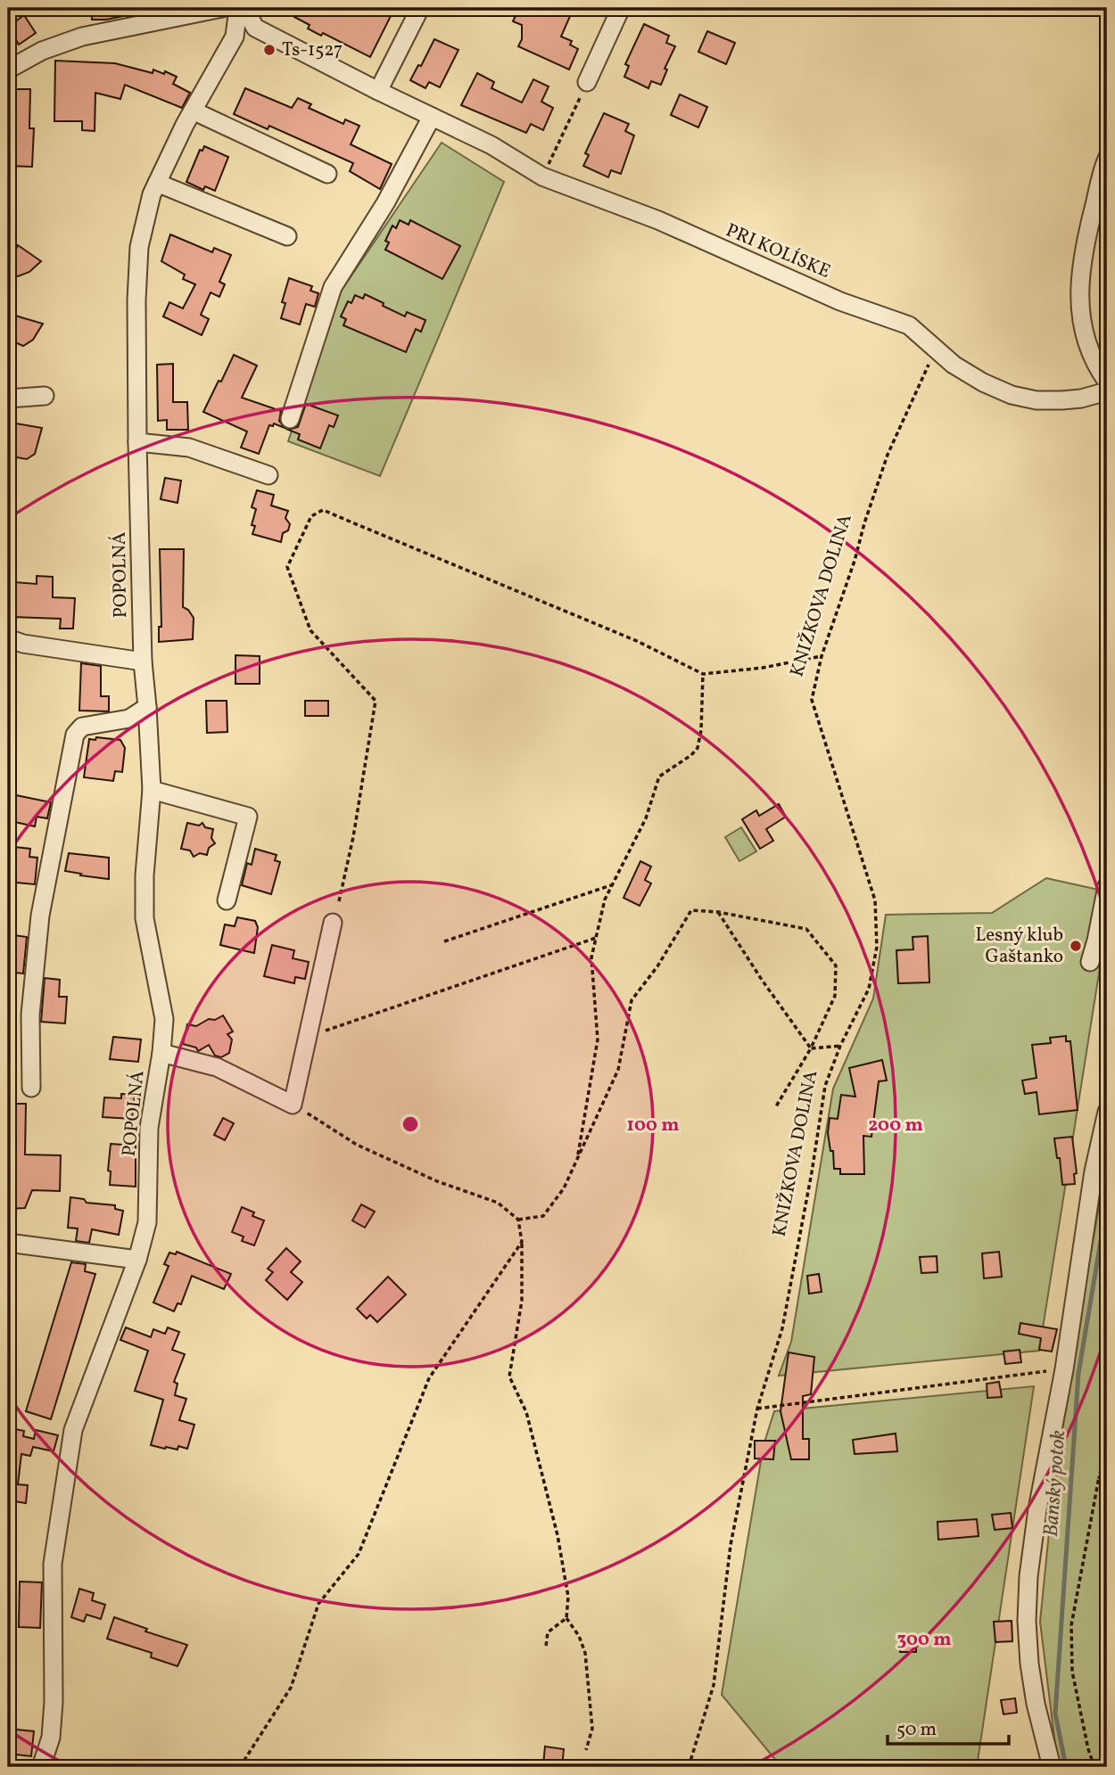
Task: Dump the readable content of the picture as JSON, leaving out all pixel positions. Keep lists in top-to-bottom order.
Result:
{
  "streets": {
    "street": ["PRI KOLÍSKE", "POPOLNÁ"],
    "path": ["KNIŽKOVA DOLINA"]
  },
  "crossings": [
    ["PRI KOLÍSKE", "KNIŽKOVA DOLINA"]
  ],
  "water": ["Banský potok"],
  "places": ["Ts-1527", "Lesný klub Gaštanko"],
  "scale_bar": "50 m",
  "rings": ["100 m", "200 m", "300 m"]
}
